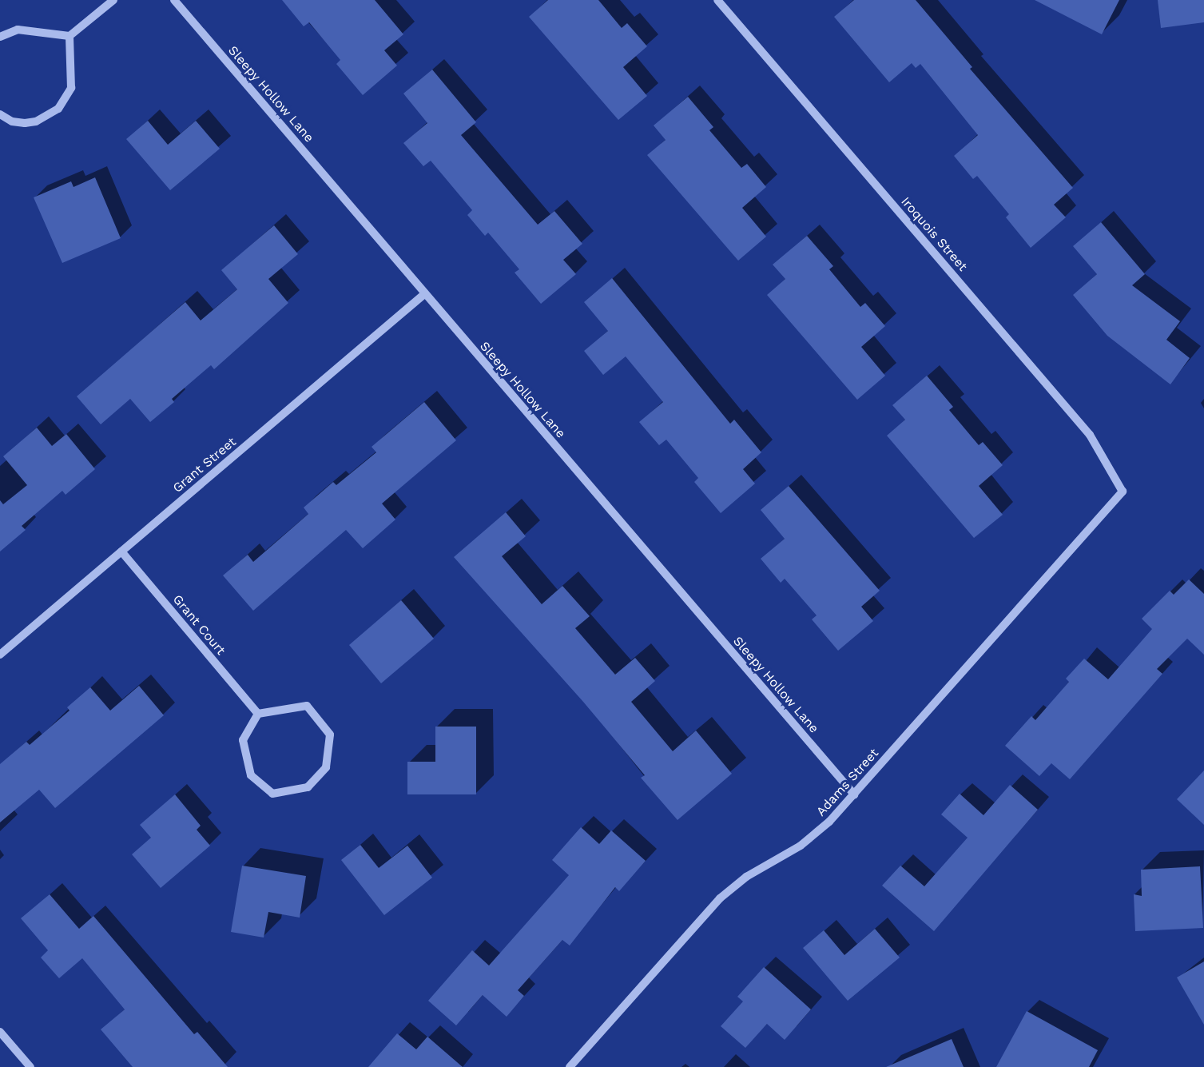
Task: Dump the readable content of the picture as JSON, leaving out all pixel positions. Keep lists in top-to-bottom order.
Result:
{
  "streets": {
    "street": [
      "Sleepy Hollow Lane",
      "Iroquois Street",
      "Grant Street",
      "Grant Court",
      "Adams Street"
    ]
  },
  "crossings": [
    ["Sleepy Hollow Lane", "Grant Street"],
    ["Sleepy Hollow Lane", "Adams Street"],
    ["Iroquois Street", "Adams Street"],
    ["Grant Street", "Grant Court"]
  ]
}
